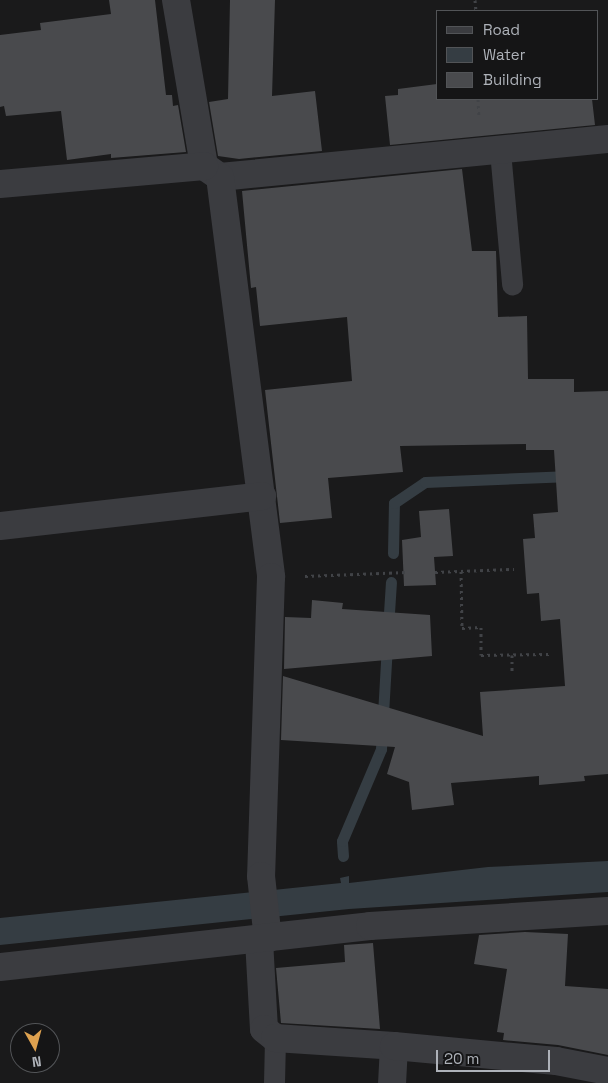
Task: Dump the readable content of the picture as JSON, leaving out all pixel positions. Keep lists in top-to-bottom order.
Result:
{
  "legend": ["Road", "Water", "Building"],
  "scale_bar": "20 m",
  "north": "bottom"
}
